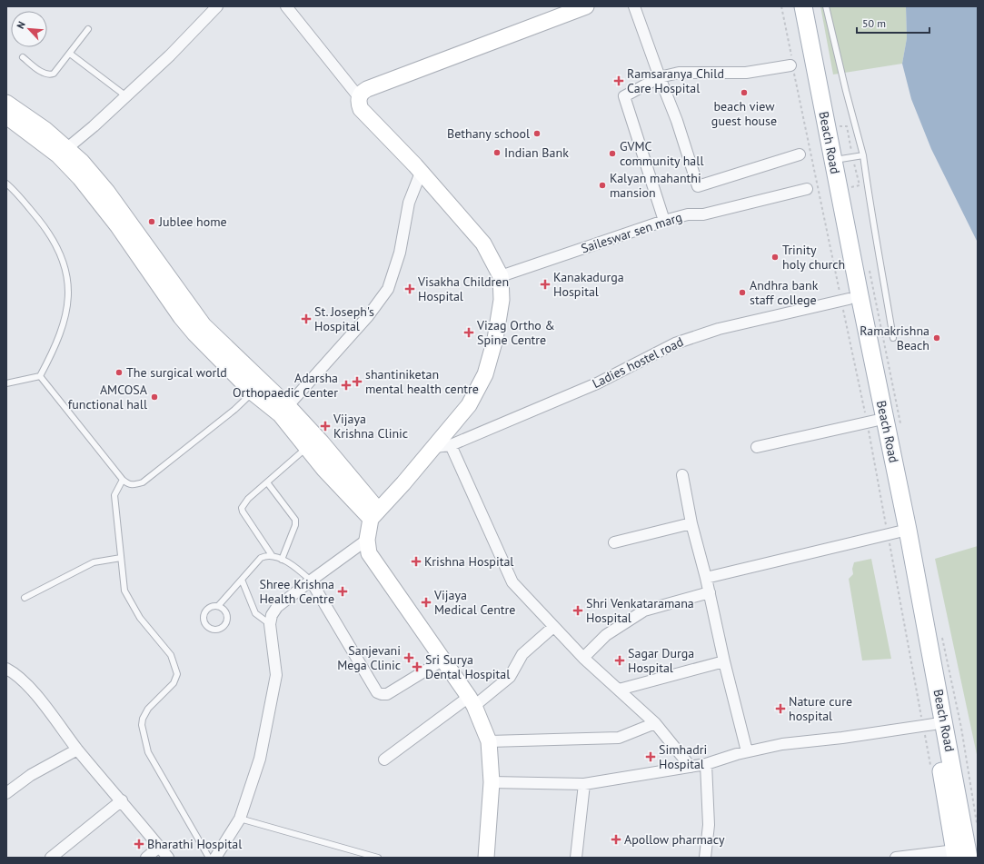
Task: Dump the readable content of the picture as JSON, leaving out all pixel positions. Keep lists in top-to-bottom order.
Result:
{
  "streets": {
    "main road": ["Beach Road"],
    "street": ["Saileswar sen marg", "Ladies hostel road"]
  },
  "crossings": [
    ["Beach Road", "Ladies hostel road"]
  ],
  "places": {
    "health": [
      "Ramsaranya Child Care Hospital",
      "Kanakadurga Hospital",
      "Visakha Children Hospital",
      "St. Joseph's Hospital",
      "Vizag Ortho & Spine Centre",
      "shantiniketan mental health centre",
      "Adarsha Orthopaedic Center",
      "Vijaya Krishna Clinic",
      "Krishna Hospital",
      "Shree Krishna Health Centre",
      "Vijaya Medical Centre",
      "Shri Venkataramana Hospital",
      "Sanjevani Mega Clinic",
      "Sagar Durga Hospital",
      "Sri Surya Dental Hospital",
      "Nature cure hospital",
      "Simhadri Hospital",
      "Apollow pharmacy",
      "Bharathi Hospital"
    ],
    "other": [
      "beach view guest house",
      "Bethany school",
      "Indian Bank",
      "GVMC community hall",
      "Kalyan mahanthi mansion",
      "Jublee home",
      "Trinity holy church",
      "Andhra bank staff college",
      "Ramakrishna Beach",
      "The surgical world",
      "AMCOSA functional hall"
    ]
  },
  "scale_bar": "50 m",
  "north": "top left"
}
